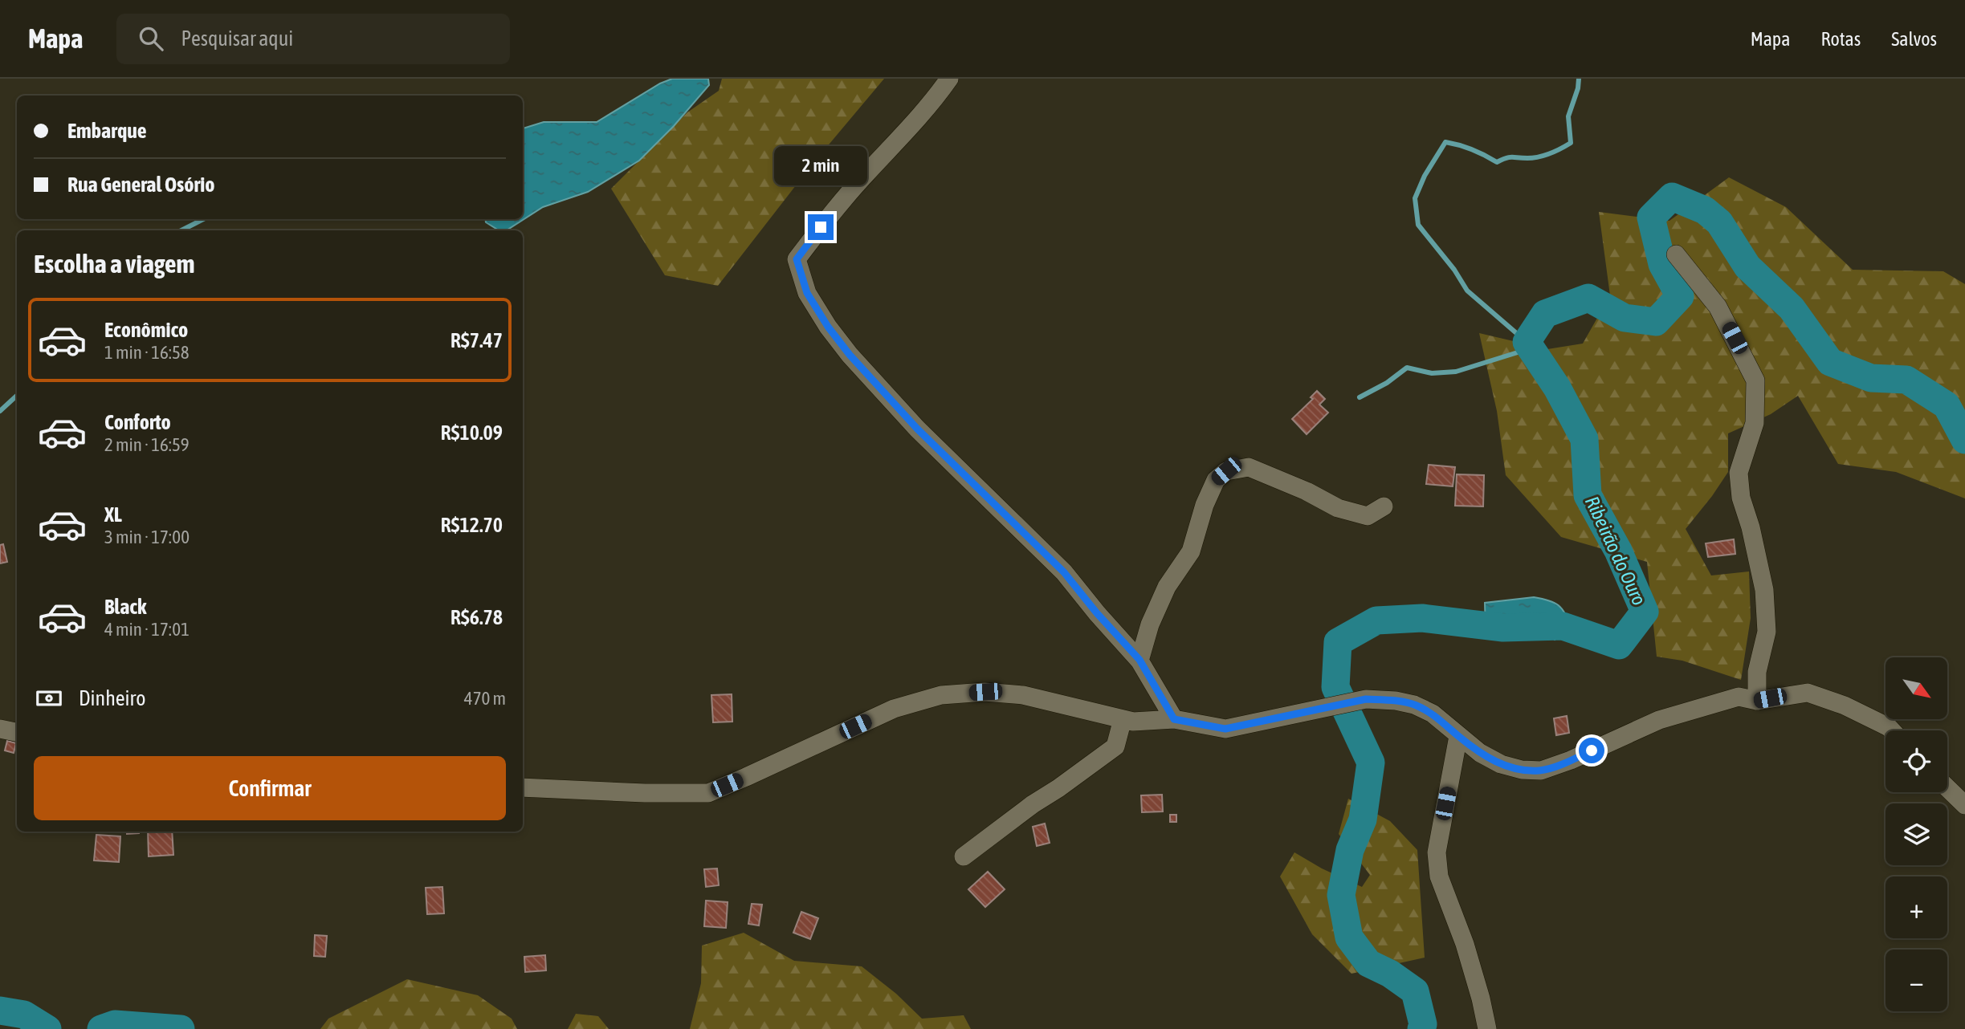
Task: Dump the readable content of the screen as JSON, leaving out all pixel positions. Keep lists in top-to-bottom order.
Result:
{
  "water": ["Ribeirão do Ouro"],
  "north": "bottom right",
  "page": {
    "header": "Mapa",
    "search": "Pesquisar aqui",
    "nav": ["Mapa", "Rotas", "Salvos"],
    "banner": ["Embarque", "Rua General Osório"],
    "bubble": "2 min",
    "heading": "Escolha a viagem",
    "list": [
      {
        "name": "Econômico",
        "note": "1 min · 16:58",
        "value": "R$7.47"
      },
      {
        "name": "Conforto",
        "note": "2 min · 16:59",
        "value": "R$10.09"
      },
      {
        "name": "XL",
        "note": "3 min · 17:00",
        "value": "R$12.70"
      },
      {
        "name": "Black",
        "note": "4 min · 17:01",
        "value": "R$6.78"
      }
    ],
    "map_buttons": ["+", "−"],
    "pay": ["Dinheiro", "470 m"],
    "buttons": "Confirmar"
  }
}
